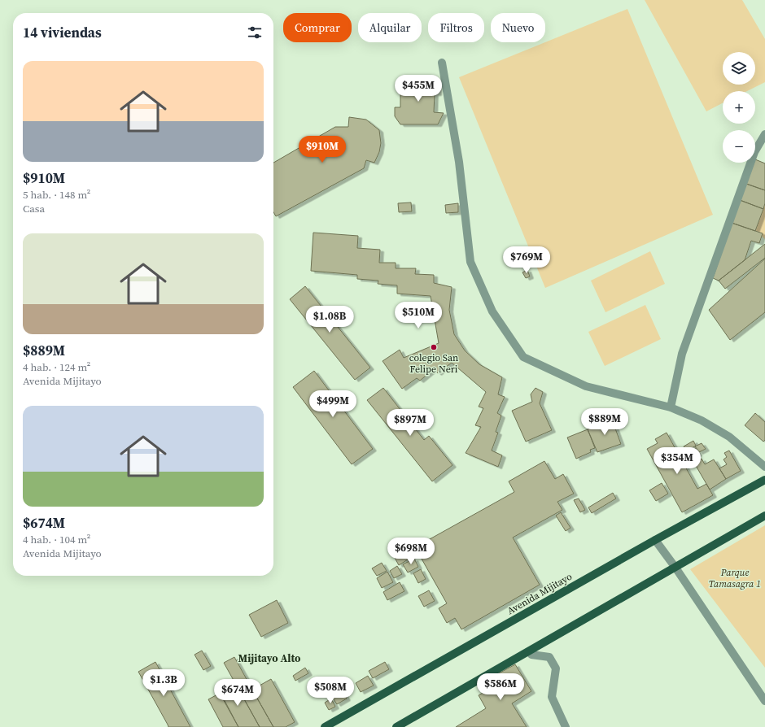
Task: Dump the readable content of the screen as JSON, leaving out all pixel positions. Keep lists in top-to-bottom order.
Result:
{
  "streets": {
    "main road": ["Avenida Mijitayo"]
  },
  "districts": ["Mijitayo Alto"],
  "parks": ["Parque Tamasagra 1"],
  "places": ["colegio San Felipe Neri"],
  "page": {
    "chip": [
      "Comprar",
      "Alquilar",
      "Filtros",
      "Nuevo"
    ],
    "heading": "14 viviendas",
    "map_buttons": ["+", "−"],
    "list": [
      {
        "name": "$910M",
        "note": "5 hab. · 148 m² · Casa"
      },
      {
        "name": "$889M",
        "note": "4 hab. · 124 m² · Avenida Mijitayo"
      },
      {
        "name": "$674M",
        "note": "4 hab. · 104 m² · Avenida Mijitayo"
      }
    ],
    "price": [
      "$455M",
      "$910M",
      "$769M",
      "$510M",
      "$1.08B",
      "$499M",
      "$889M",
      "$897M",
      "$354M",
      "$698M",
      "$1.3B",
      "$586M",
      "$508M",
      "$674M"
    ]
  }
}
